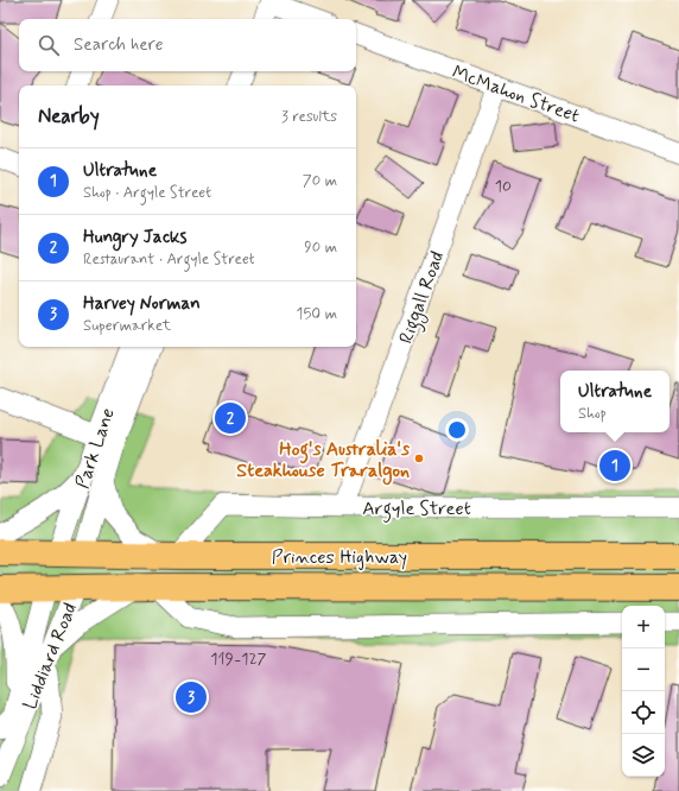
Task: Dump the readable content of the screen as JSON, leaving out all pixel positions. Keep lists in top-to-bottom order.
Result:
{
  "streets": {
    "highway": ["Princes Highway"],
    "street": [
      "McMahon Street",
      "Riggall Road",
      "Park Lane",
      "Argyle Street",
      "Liddiard Road"
    ]
  },
  "crossings": [
    ["McMahon Street", "Riggall Road"],
    ["Riggall Road", "Argyle Street"],
    ["Park Lane", "Princes Highway"],
    ["Argyle Street", "Princes Highway"],
    ["Princes Highway", "Liddiard Road"]
  ],
  "places": ["Hog's Australia's Steakhouse Traralgon"],
  "house_numbers": ["10", "119-127"],
  "page": {
    "search": "Search here",
    "heading": ["Nearby", "3 results"],
    "list": [
      {
        "mark": "1",
        "name": "Ultratune",
        "note": "Shop · Argyle Street",
        "value": "70 m"
      },
      {
        "mark": "2",
        "name": "Hungry Jacks",
        "note": "Restaurant · Argyle Street",
        "value": "90 m"
      },
      {
        "mark": "3",
        "name": "Harvey Norman",
        "note": "Supermarket",
        "value": "150 m"
      }
    ],
    "popup": ["Ultratune", "Shop"],
    "pins": ["2", "1", "3"],
    "map_buttons": ["+", "−"]
  }
}
